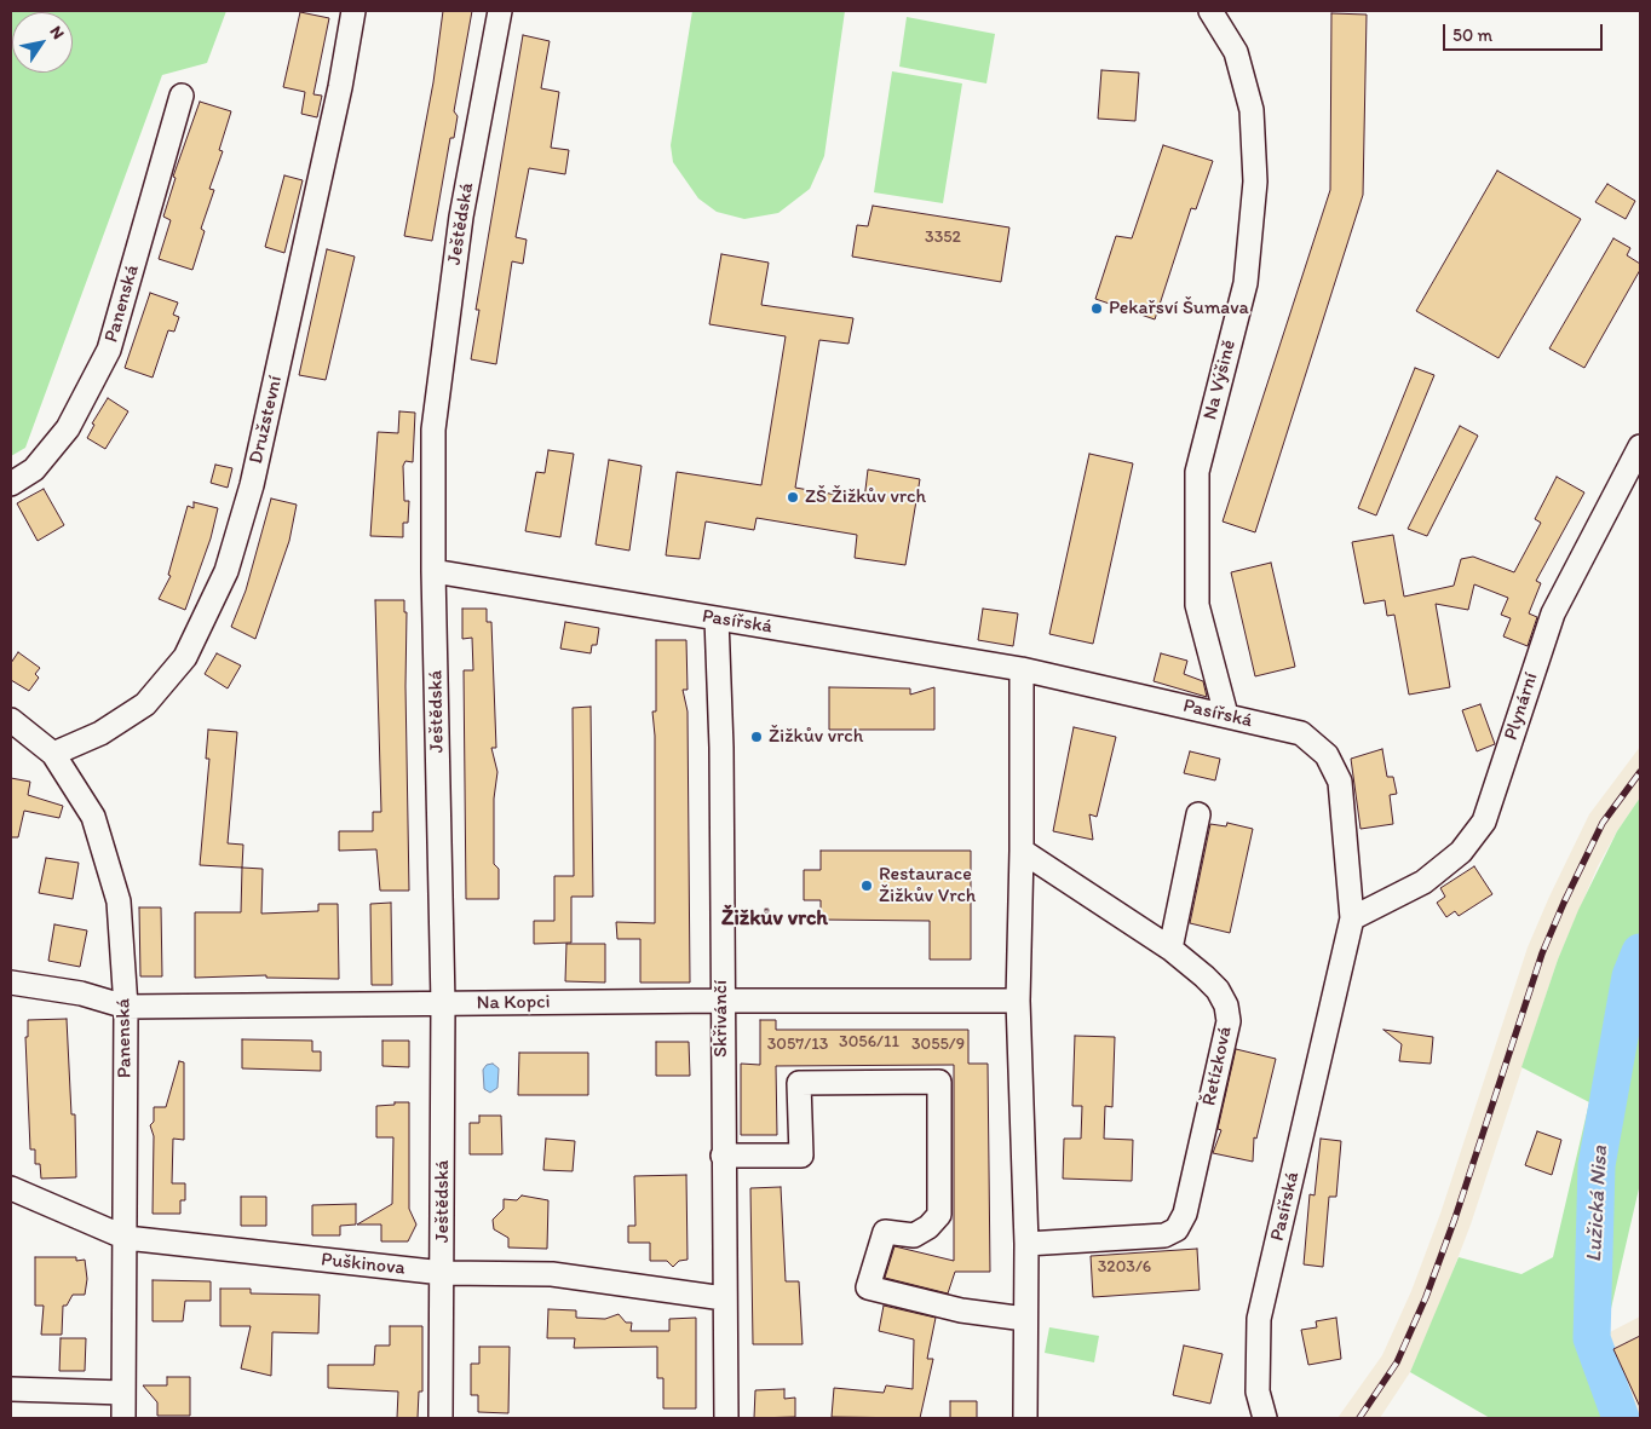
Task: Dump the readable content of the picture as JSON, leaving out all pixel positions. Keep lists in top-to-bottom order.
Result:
{
  "streets": {
    "street": [
      "Ještědská",
      "Panenská",
      "Na Výšině",
      "Družstevní",
      "Pasířská",
      "Plynární",
      "Na Kopci",
      "Skřivánčí",
      "Řetízková",
      "Puškinova"
    ]
  },
  "crossings": [
    ["Ještědská", "Pasířská"],
    ["Ještědská", "Na Kopci"],
    ["Ještědská", "Puškinova"],
    ["Panenská", "Družstevní"],
    ["Panenská", "Na Kopci"],
    ["Panenská", "Puškinova"],
    ["Na Výšině", "Pasířská"],
    ["Pasířská", "Plynární"],
    ["Pasířská", "Skřivánčí"],
    ["Na Kopci", "Skřivánčí"],
    ["Skřivánčí", "Puškinova"]
  ],
  "districts": ["Žižkův vrch"],
  "water": ["Lužická Nisa"],
  "places": [
    "Pekařsví Šumava",
    "ZŠ Žižkův vrch",
    "Žižkův vrch",
    "Restaurace Žižkův Vrch"
  ],
  "house_numbers": [
    "3352",
    "3056/11",
    "3057/13",
    "3055/9",
    "3203/6"
  ],
  "scale_bar": "50 m",
  "north": "top right"
}
